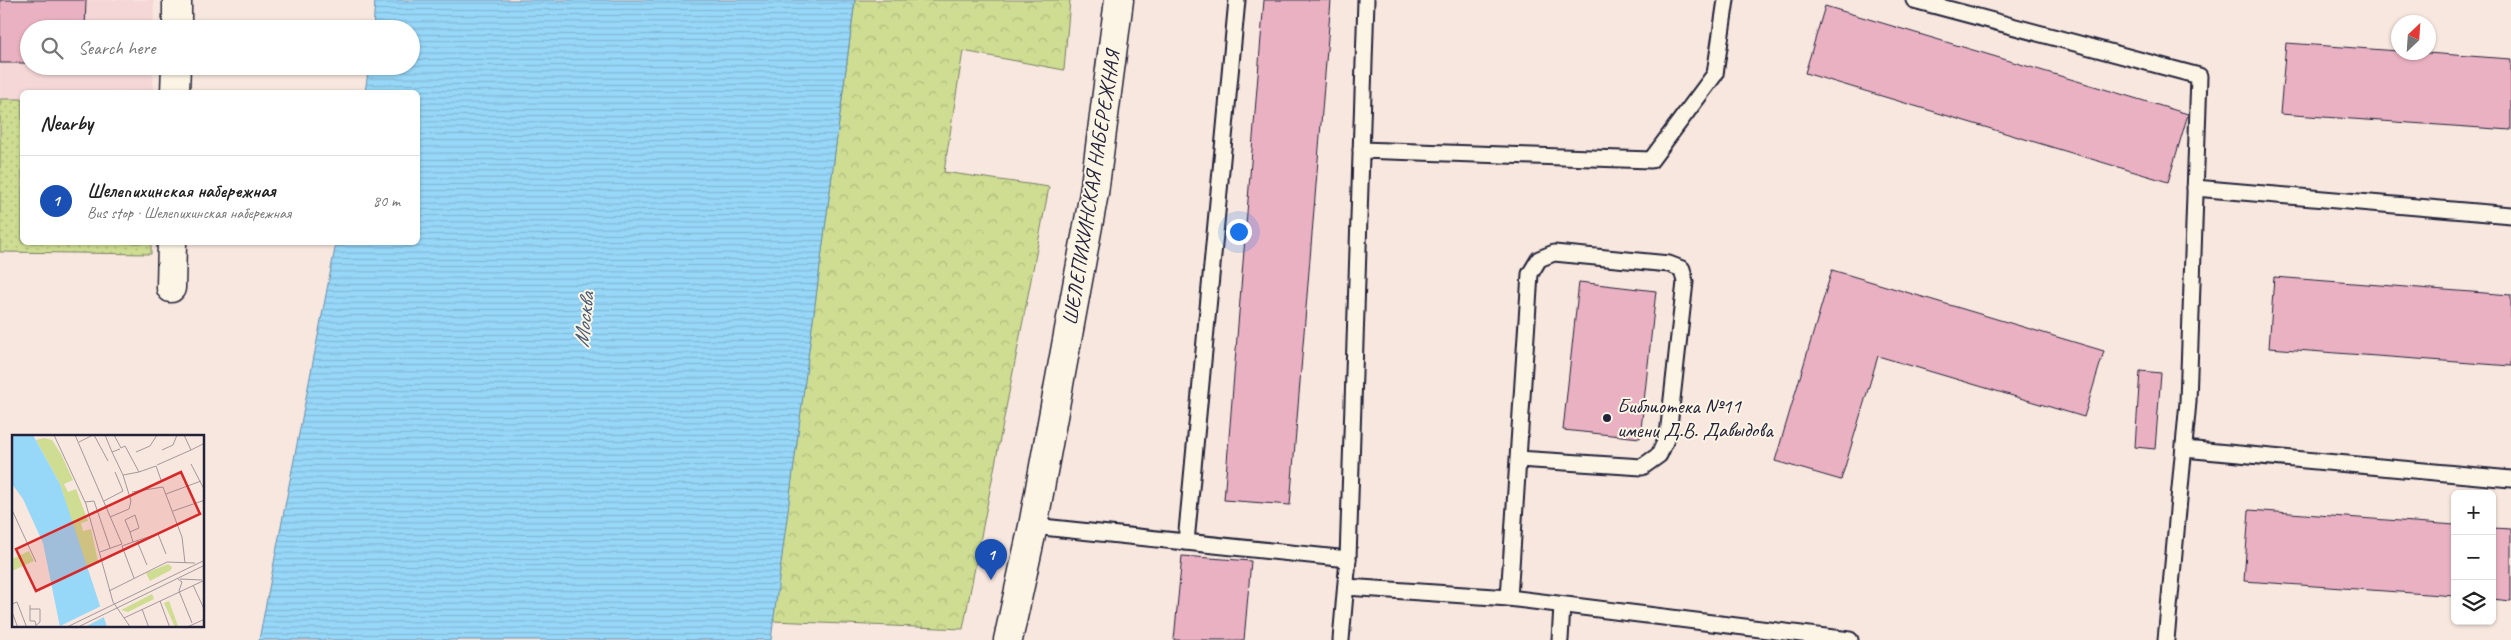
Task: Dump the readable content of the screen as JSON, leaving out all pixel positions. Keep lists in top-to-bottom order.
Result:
{
  "streets": {
    "street": ["ШЕЛЕПИХИНСКАЯ НАБЕРЕЖНАЯ"]
  },
  "water": ["Москва"],
  "places": ["Библиотека №11 имени Д.В. Давыдова"],
  "north": "top right",
  "page": {
    "search": "Search here",
    "heading": "Nearby",
    "list": [
      {
        "mark": "1",
        "name": "Шелепихинская набережная",
        "note": "Bus stop · Шелепихинская набережная",
        "value": "80 m"
      }
    ],
    "map_buttons": ["+", "−"],
    "pins": "1"
  }
}
